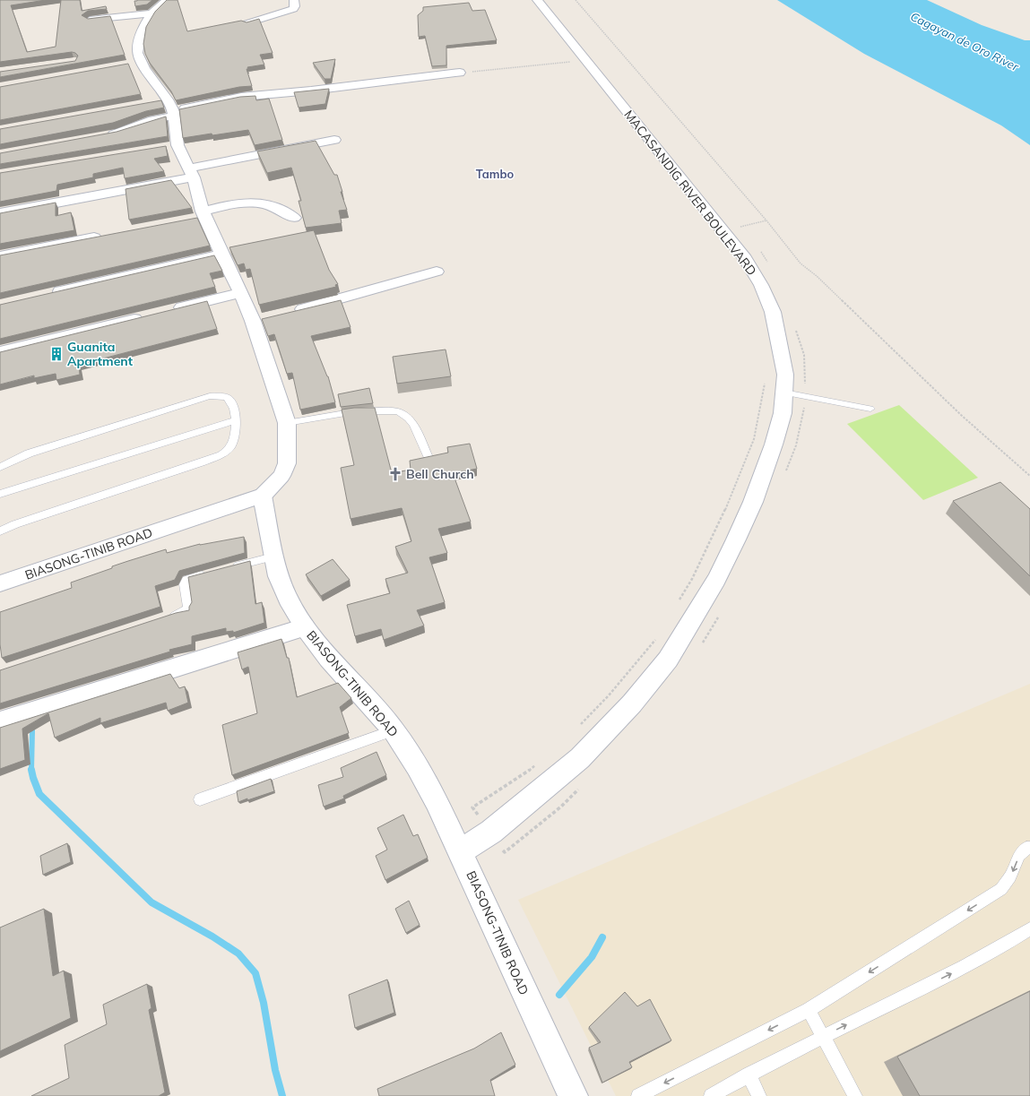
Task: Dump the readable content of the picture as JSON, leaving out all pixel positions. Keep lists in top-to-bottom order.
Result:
{
  "streets": {
    "street": ["MACASANDIG RIVER BOULEVARD", "BIASONG-TINIB ROAD"]
  },
  "crossings": [
    ["MACASANDIG RIVER BOULEVARD", "BIASONG-TINIB ROAD"]
  ],
  "districts": ["Tambo"],
  "water": ["Cagayan de Oro River"],
  "places": {
    "building": ["Guanita Apartment"],
    "church": ["Bell Church"]
  }
}
